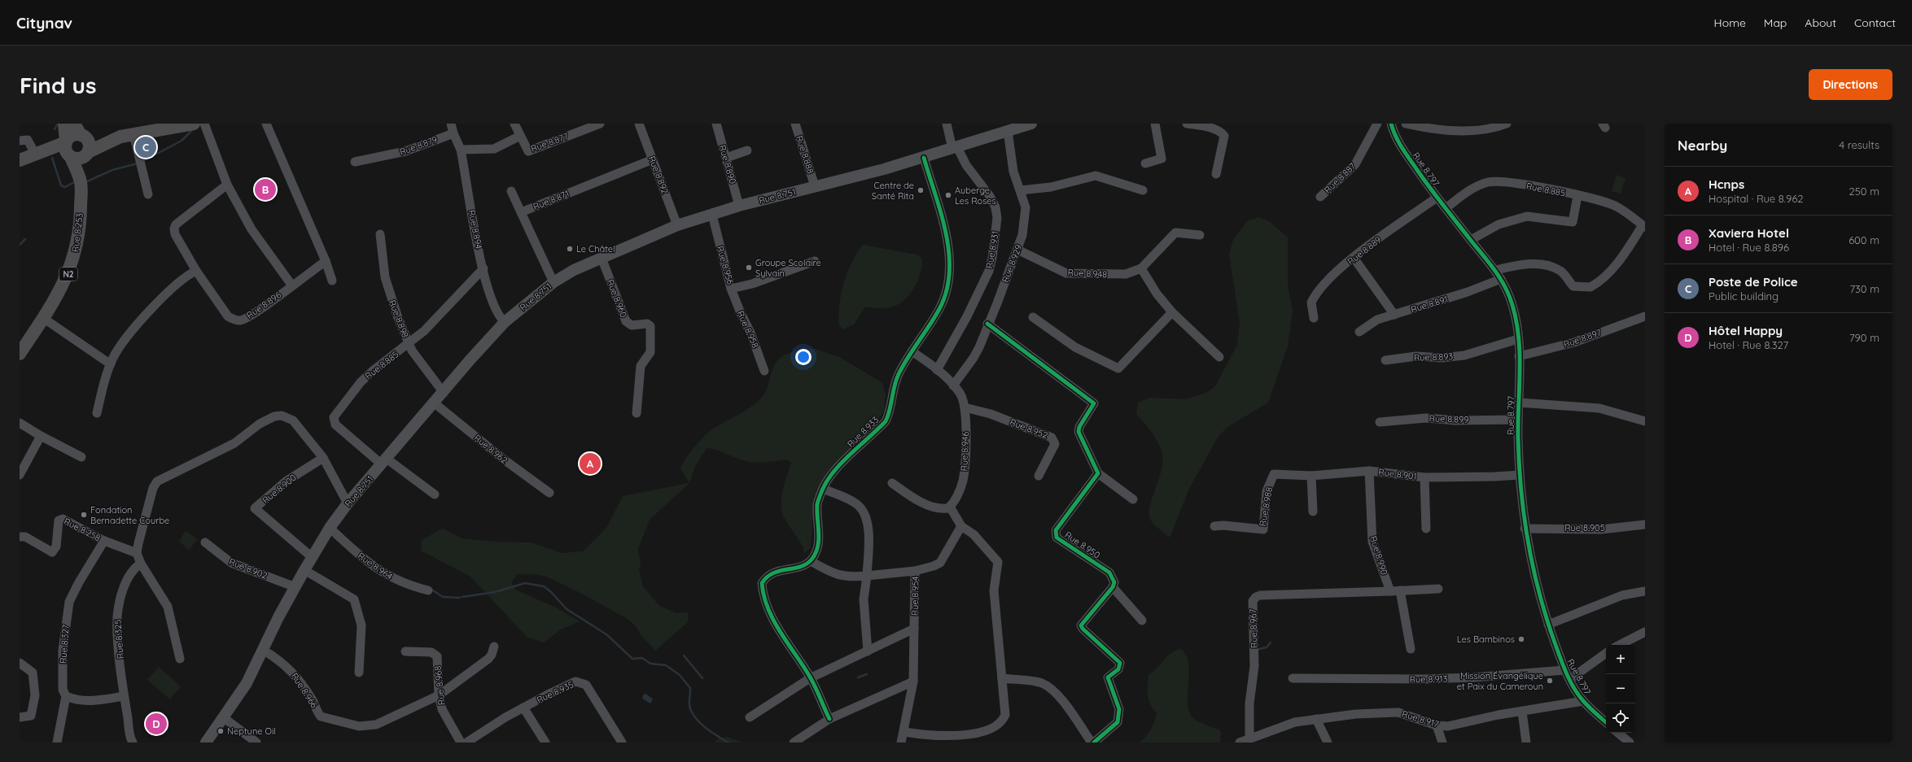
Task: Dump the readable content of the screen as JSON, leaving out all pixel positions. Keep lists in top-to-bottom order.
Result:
{
  "streets": {
    "highway": ["Rue 8.253", "N2"],
    "main road": ["Rue 8.751"],
    "street": [
      "Rue 8.877",
      "Rue 8.879",
      "Rue 8.888",
      "Rue 8.890",
      "Rue 8.797",
      "Rue 8.892",
      "Rue 8.887",
      "Rue 8.885",
      "Rue 8.871",
      "Rue 8.894",
      "Rue 8.931",
      "Rue 8.889",
      "Rue 8.929",
      "Rue 8.956",
      "Rue 8.948",
      "Rue 8.960",
      "Rue 8.891",
      "Rue 8.896",
      "Rue 8.898",
      "Rue 8.958",
      "Rue 8.897",
      "Rue 8.893",
      "Rue 8.899",
      "Rue 8.952",
      "Rue 8.933",
      "Rue 8.962",
      "Rue 8.946",
      "Rue 8.901",
      "Rue 8.900",
      "Rue 8.988",
      "Rue 8.905",
      "Rue 8.258",
      "Rue 8.950",
      "Rue 8.990",
      "Rue 8.964",
      "Rue 8.902",
      "Rue 8.954",
      "Rue 8.967",
      "Rue 8.325",
      "Rue 8.327",
      "Rue 8.913",
      "Rue 8.968",
      "Rue 8.966",
      "Rue 8.935",
      "Rue 8.917"
    ]
  },
  "crossings": [
    ["Rue 8.879", "Rue 8.894"],
    ["Rue 8.888", "Rue 8.751"],
    ["Rue 8.890", "Rue 8.751"],
    ["Rue 8.797", "Rue 8.885"],
    ["Rue 8.797", "Rue 8.889"],
    ["Rue 8.797", "Rue 8.891"],
    ["Rue 8.797", "Rue 8.897"],
    ["Rue 8.797", "Rue 8.893"],
    ["Rue 8.797", "Rue 8.899"],
    ["Rue 8.797", "Rue 8.901"],
    ["Rue 8.797", "Rue 8.905"],
    ["Rue 8.797", "Rue 8.913"],
    ["Rue 8.797", "Rue 8.917"],
    ["Rue 8.892", "Rue 8.751"],
    ["Rue 8.892", "Rue 8.871"],
    ["Rue 8.885", "Rue 8.751"],
    ["Rue 8.885", "Rue 8.894"],
    ["Rue 8.885", "Rue 8.898"],
    ["Rue 8.751", "Rue 8.871"],
    ["Rue 8.751", "Rue 8.894"],
    ["Rue 8.751", "Rue 8.931"],
    ["Rue 8.751", "Rue 8.929"],
    ["Rue 8.751", "Rue 8.956"],
    ["Rue 8.751", "Rue 8.960"],
    ["Rue 8.751", "Rue 8.898"],
    ["Rue 8.751", "Rue 8.933"],
    ["Rue 8.751", "Rue 8.962"],
    ["Rue 8.751", "Rue 8.900"],
    ["Rue 8.751", "Rue 8.964"],
    ["Rue 8.751", "Rue 8.902"],
    ["Rue 8.751", "Rue 8.966"],
    ["Rue 8.253", "N2"],
    ["Rue 8.931", "Rue 8.946"],
    ["Rue 8.929", "Rue 8.948"],
    ["Rue 8.929", "Rue 8.946"],
    ["Rue 8.956", "Rue 8.958"],
    ["Rue 8.952", "Rue 8.946"],
    ["Rue 8.933", "Rue 8.946"],
    ["Rue 8.933", "Rue 8.954"],
    ["Rue 8.901", "Rue 8.988"],
    ["Rue 8.901", "Rue 8.990"],
    ["Rue 8.258", "Rue 8.327"],
    ["Rue 8.990", "Rue 8.967"],
    ["Rue 8.967", "Rue 8.917"],
    ["Rue 8.968", "Rue 8.966"]
  ],
  "places": [
    "Centre de Santé Rita",
    "Auberge Les Roses",
    "Le Châtel",
    "Groupe Scolaire Sylvain",
    "Fondation Bernadette Courbe",
    "Les Bambinos",
    "Mission Évangélique et Paix du Cameroun",
    "Neptune Oil"
  ],
  "page": {
    "header": "Citynav",
    "nav": [
      "Home",
      "Map",
      "About",
      "Contact"
    ],
    "buttons": "Directions",
    "title": "Find us",
    "heading": ["Nearby", "4 results"],
    "pins": [
      "C",
      "B",
      "A",
      "D"
    ],
    "list": [
      {
        "mark": "A",
        "name": "Hcnps",
        "note": "Hospital · Rue 8.962",
        "value": "250 m"
      },
      {
        "mark": "B",
        "name": "Xaviera Hotel",
        "note": "Hotel · Rue 8.896",
        "value": "600 m"
      },
      {
        "mark": "C",
        "name": "Poste de Police",
        "note": "Public building",
        "value": "730 m"
      },
      {
        "mark": "D",
        "name": "Hôtel Happy",
        "note": "Hotel · Rue 8.327",
        "value": "790 m"
      }
    ],
    "map_buttons": ["+", "−"]
  }
}
